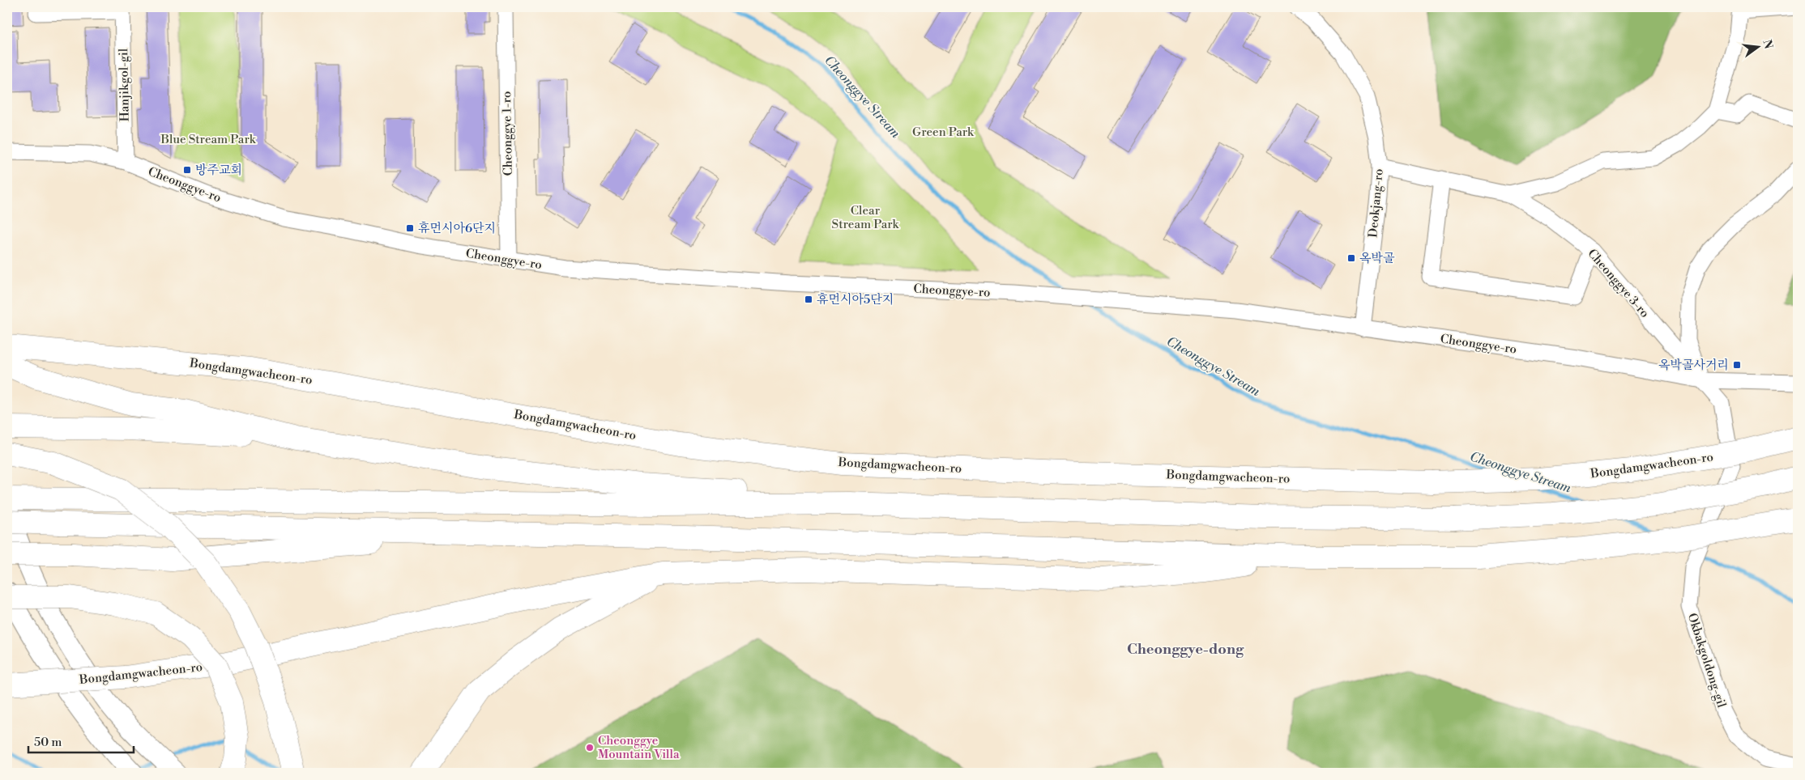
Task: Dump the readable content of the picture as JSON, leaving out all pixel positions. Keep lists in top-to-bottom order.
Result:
{
  "streets": {
    "highway": ["Bongdamgwacheon-ro"],
    "street": [
      "Hanjikgol-gil",
      "Cheonggye 1-ro",
      "Cheonggye-ro",
      "Deokjang-ro",
      "Cheonggye 3-ro",
      "Okbakgoldong-gil"
    ]
  },
  "crossings": [
    ["Hanjikgol-gil", "Cheonggye-ro"],
    ["Cheonggye 1-ro", "Cheonggye-ro"],
    ["Cheonggye-ro", "Deokjang-ro"],
    ["Cheonggye-ro", "Cheonggye 3-ro"],
    ["Deokjang-ro", "Cheonggye 3-ro"],
    ["Bongdamgwacheon-ro", "Okbakgoldong-gil"]
  ],
  "districts": ["Cheonggye-dong"],
  "water": ["Cheonggye Stream"],
  "parks": ["Green Park", "Blue Stream Park", "Clear Stream Park"],
  "places": {
    "transit": [
      "방주교회",
      "휴먼시아6단지",
      "옥박골",
      "휴먼시아5단지",
      "옥박골사거리"
    ],
    "other": ["Cheonggye Mountain Villa"]
  },
  "scale_bar": "50 m",
  "north": "right"
}
